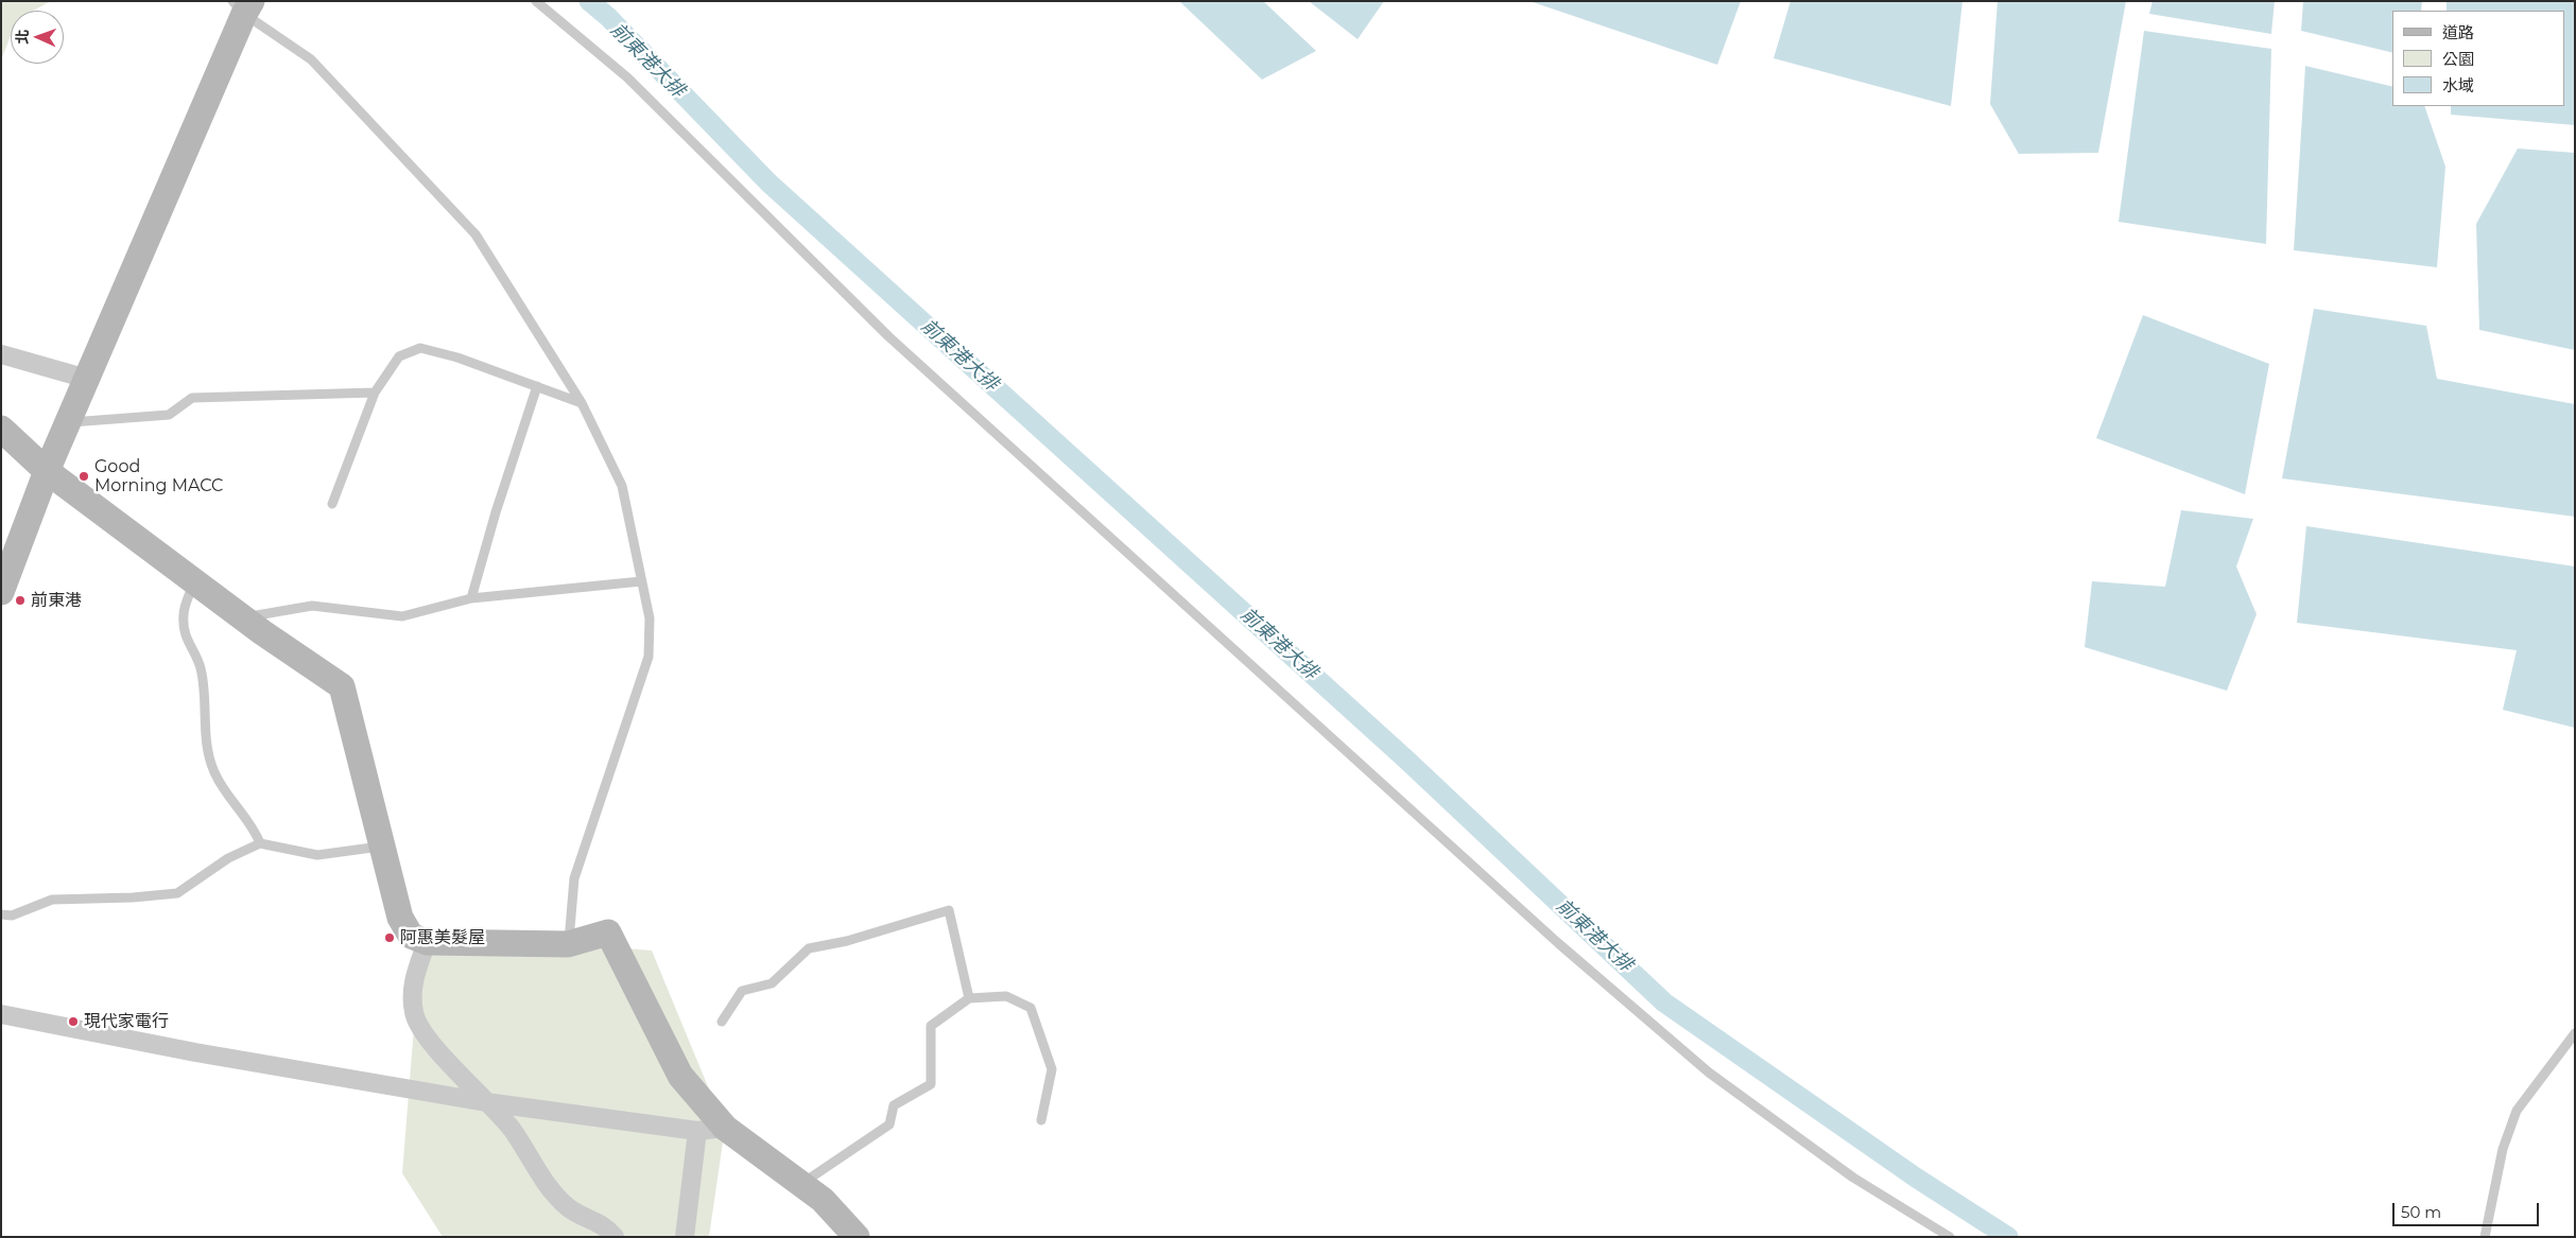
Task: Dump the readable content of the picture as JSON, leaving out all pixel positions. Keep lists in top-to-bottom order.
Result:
{
  "water": ["前東港大排"],
  "places": [
    "Good Morning MACC",
    "前東港",
    "阿惠美髮屋",
    "現代家電行"
  ],
  "legend": ["道路", "公園", "水域"],
  "scale_bar": "50 m",
  "north": "left"
}
